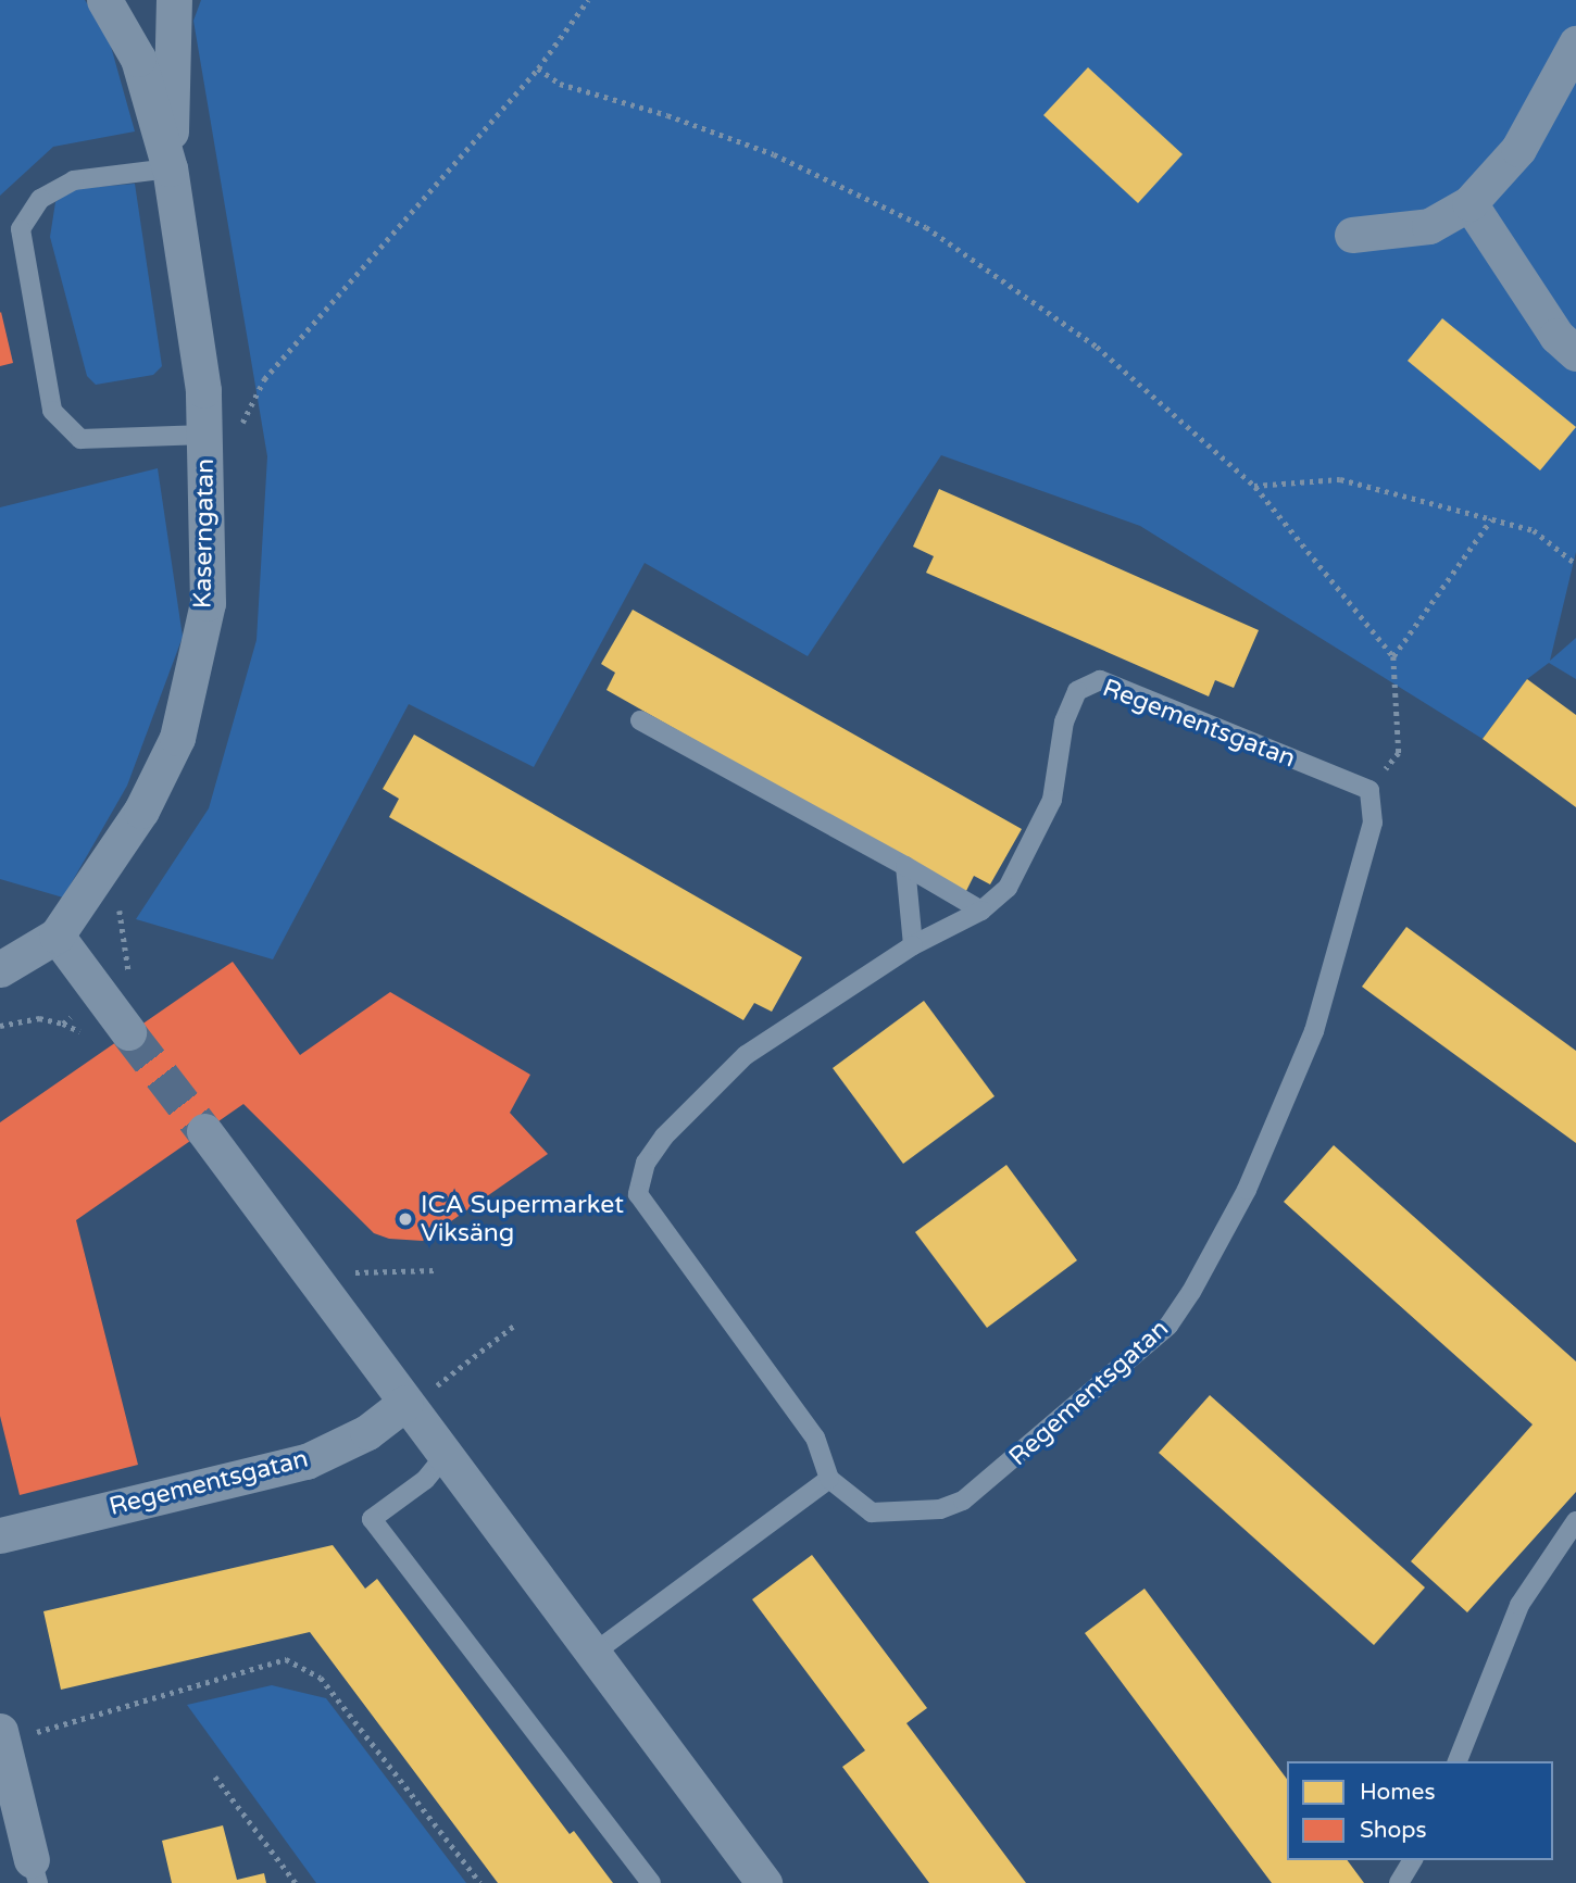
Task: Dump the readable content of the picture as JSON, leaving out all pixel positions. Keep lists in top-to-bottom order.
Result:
{
  "streets": {
    "street": ["Kaserngatan", "Regementsgatan"]
  },
  "places": ["ICA Supermarket Viksäng"],
  "legend": ["Homes", "Shops"]
}
